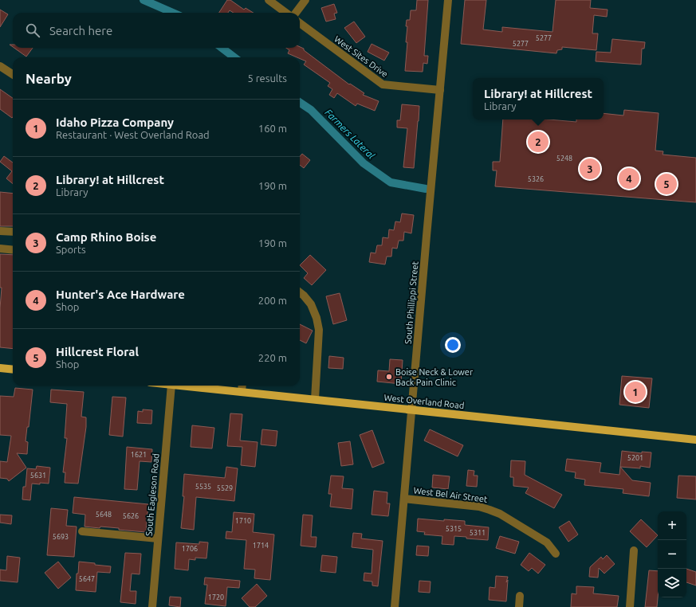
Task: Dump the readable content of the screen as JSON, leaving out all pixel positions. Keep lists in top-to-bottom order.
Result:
{
  "streets": {
    "main road": ["West Overland Road"],
    "street": [
      "West Sites Drive",
      "South Phillippi Street",
      "South Eagleson Road",
      "West Bel Air Street"
    ]
  },
  "crossings": [
    ["West Sites Drive", "South Phillippi Street"],
    ["South Phillippi Street", "West Overland Road"],
    ["South Phillippi Street", "West Bel Air Street"]
  ],
  "water": ["Farmers Lateral"],
  "places": ["Boise Neck & Lower Back Pain Clinic"],
  "house_numbers": [
    "5277",
    "5277",
    "5248",
    "5326",
    "1621",
    "5201",
    "5631",
    "5535",
    "5529",
    "5648",
    "5626",
    "1710",
    "5315",
    "5311",
    "5693",
    "1714",
    "1706",
    "5647",
    "1720"
  ],
  "page": {
    "search": "Search here",
    "heading": ["Nearby", "5 results"],
    "popup": ["Library! at Hillcrest", "Library"],
    "list": [
      {
        "mark": "1",
        "name": "Idaho Pizza Company",
        "note": "Restaurant · West Overland Road",
        "value": "160 m"
      },
      {
        "mark": "2",
        "name": "Library! at Hillcrest",
        "note": "Library",
        "value": "190 m"
      },
      {
        "mark": "3",
        "name": "Camp Rhino Boise",
        "note": "Sports",
        "value": "190 m"
      },
      {
        "mark": "4",
        "name": "Hunter's Ace Hardware",
        "note": "Shop",
        "value": "200 m"
      },
      {
        "mark": "5",
        "name": "Hillcrest Floral",
        "note": "Shop",
        "value": "220 m"
      }
    ],
    "pins": [
      "2",
      "3",
      "4",
      "5",
      "1"
    ],
    "map_buttons": ["+", "−"]
  }
}
